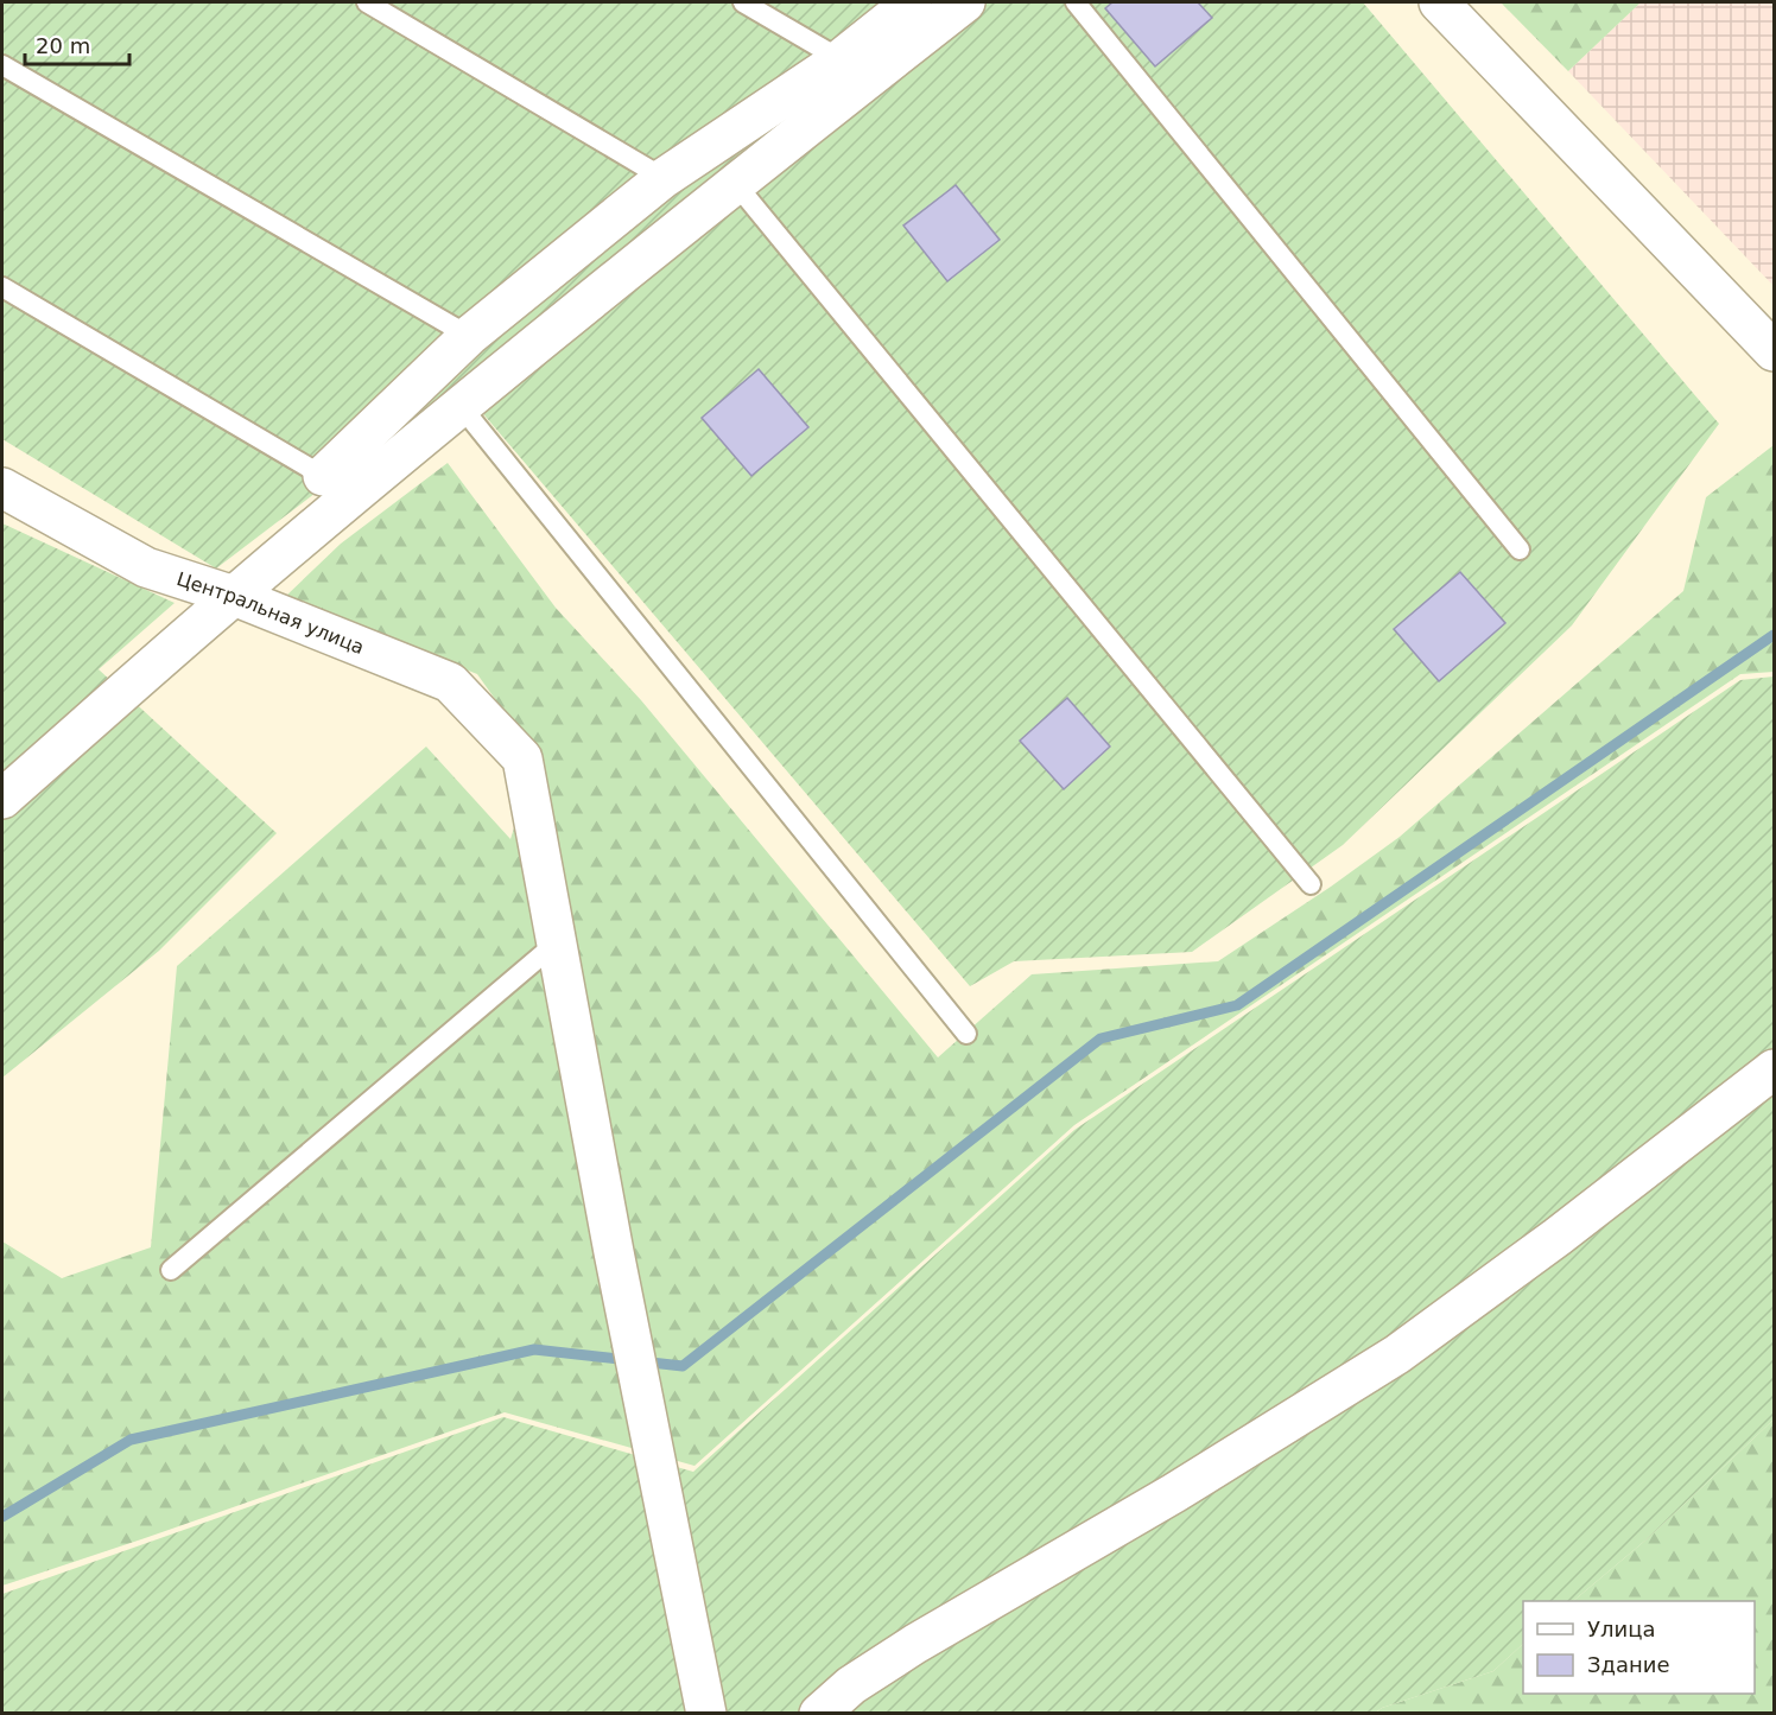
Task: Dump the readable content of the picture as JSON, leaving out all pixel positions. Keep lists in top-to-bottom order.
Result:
{
  "streets": {
    "street": ["Центральная улица"]
  },
  "legend": ["Улица", "Здание"],
  "scale_bar": "20 m"
}
